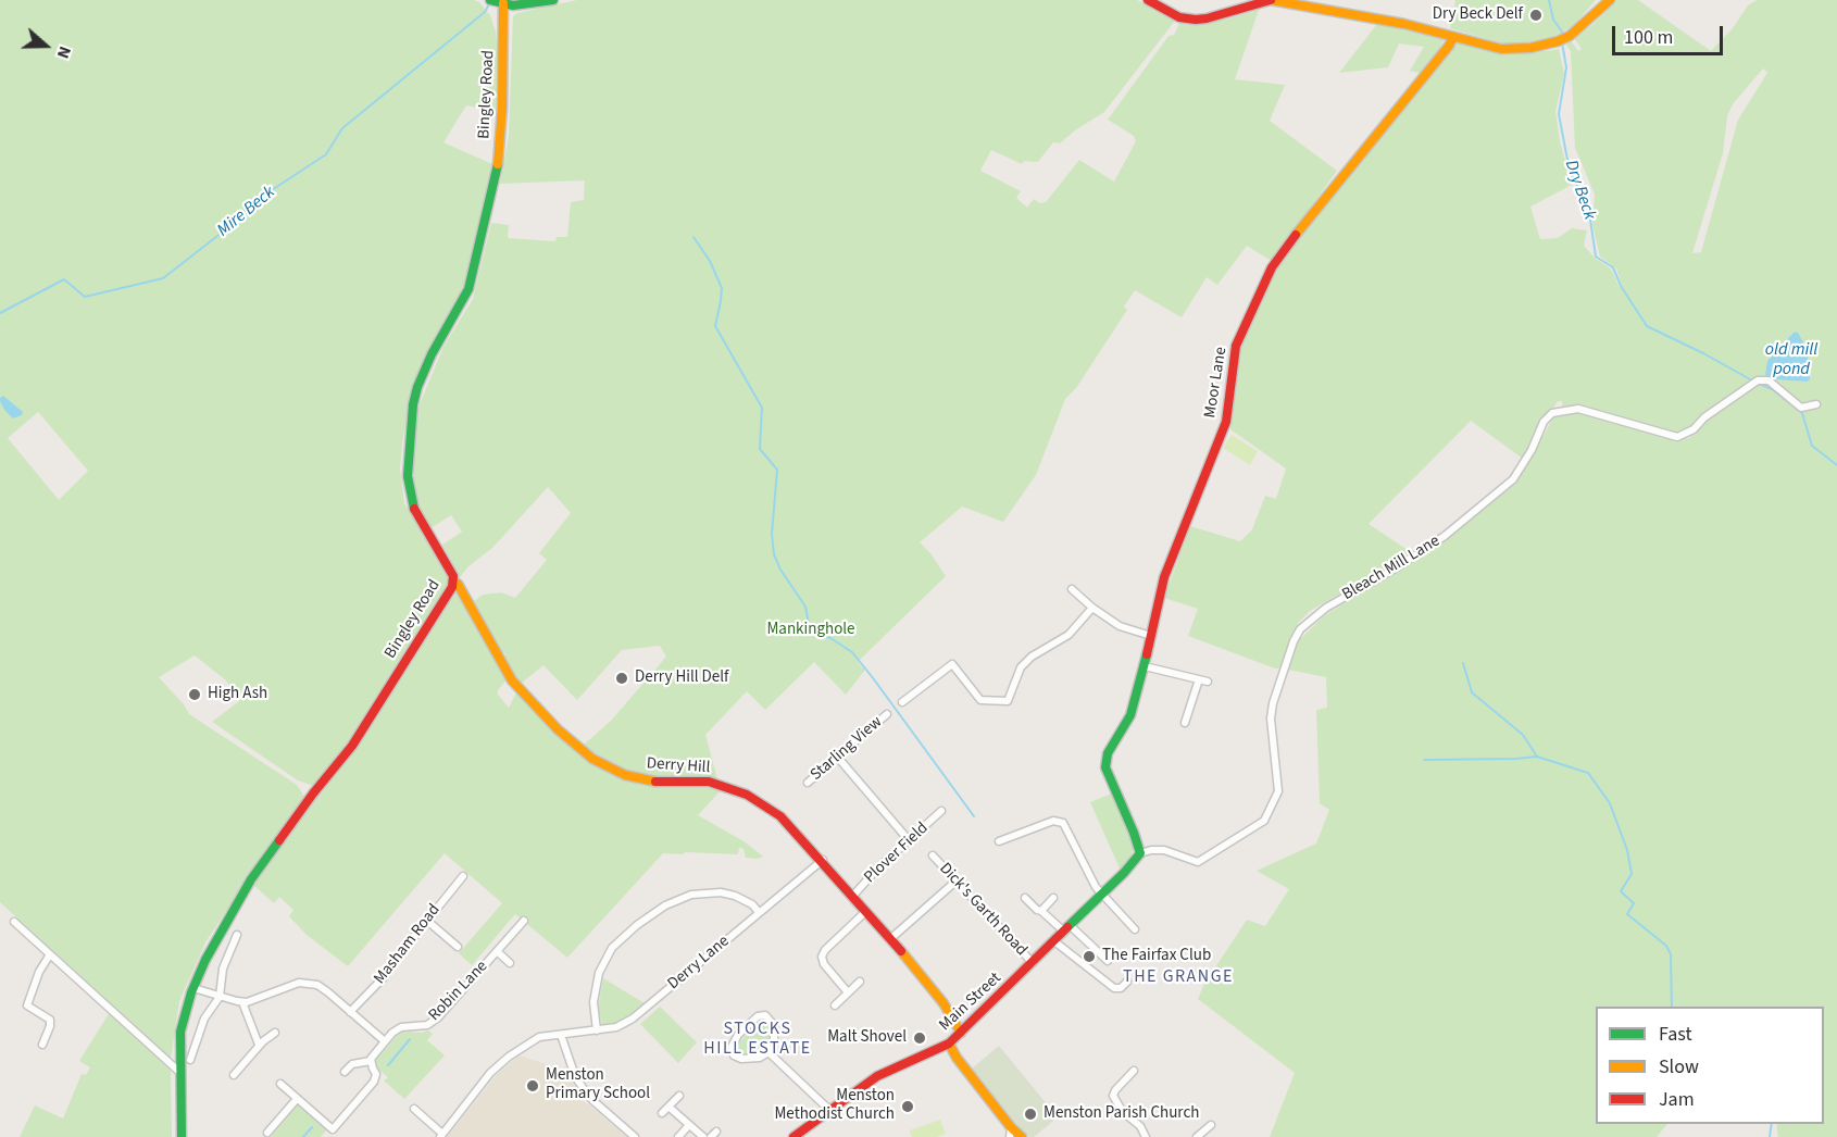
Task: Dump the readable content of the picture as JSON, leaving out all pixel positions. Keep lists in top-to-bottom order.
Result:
{
  "streets": {
    "street": [
      "Bingley Road",
      "Moor Lane",
      "Bleach Mill Lane",
      "Starling View",
      "Derry Hill",
      "Plover Field",
      "Dick's Garth Road",
      "Masham Road",
      "Derry Lane",
      "Robin Lane",
      "Main Street"
    ]
  },
  "crossings": [
    ["Bingley Road", "Derry Hill"],
    ["Moor Lane", "Bleach Mill Lane"],
    ["Moor Lane", "Main Street"],
    ["Bleach Mill Lane", "Main Street"],
    ["Derry Hill", "Plover Field"],
    ["Derry Hill", "Derry Lane"],
    ["Derry Hill", "Main Street"],
    ["Dick's Garth Road", "Main Street"]
  ],
  "districts": ["THE GRANGE", "STOCKS HILL ESTATE"],
  "water": ["Dry Beck", "Mire Beck", "old mill pond"],
  "parks": ["Mankinghole"],
  "places": [
    "Dry Beck Delf",
    "Derry Hill Delf",
    "High Ash",
    "The Fairfax Club",
    "Malt Shovel",
    "Menston Primary School",
    "Menston Methodist Church",
    "Menston Parish Church"
  ],
  "legend": ["Fast", "Slow", "Jam"],
  "scale_bar": "100 m",
  "north": "right"
}
